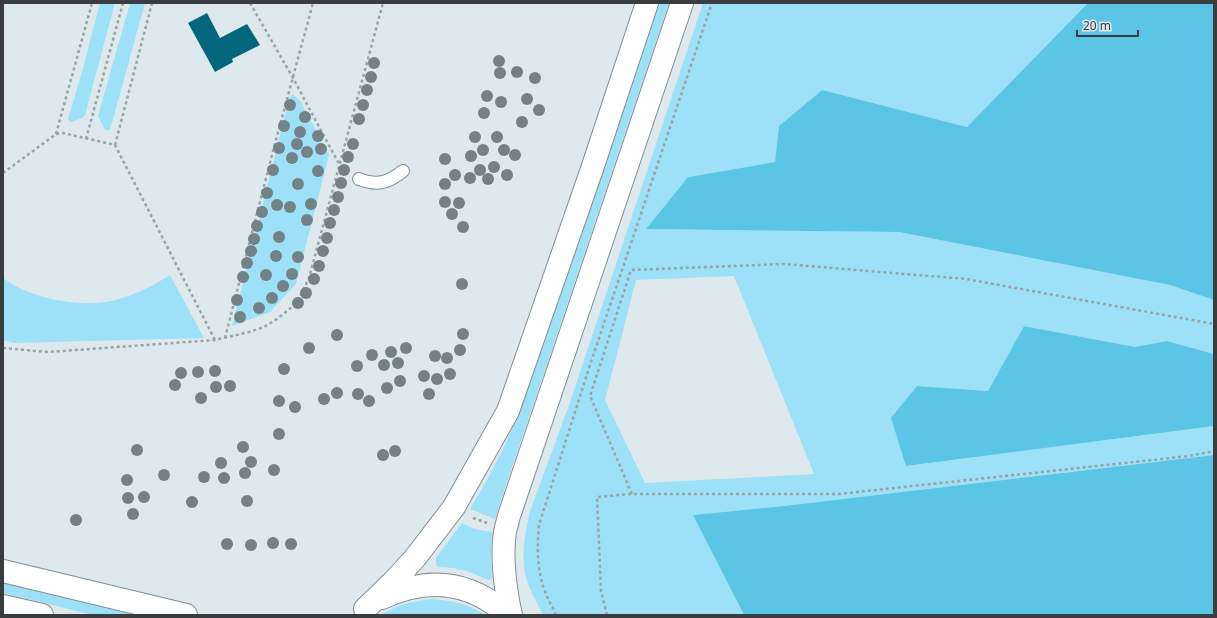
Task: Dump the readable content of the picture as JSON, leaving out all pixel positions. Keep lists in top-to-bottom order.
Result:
{
  "scale_bar": "20 m"
}
